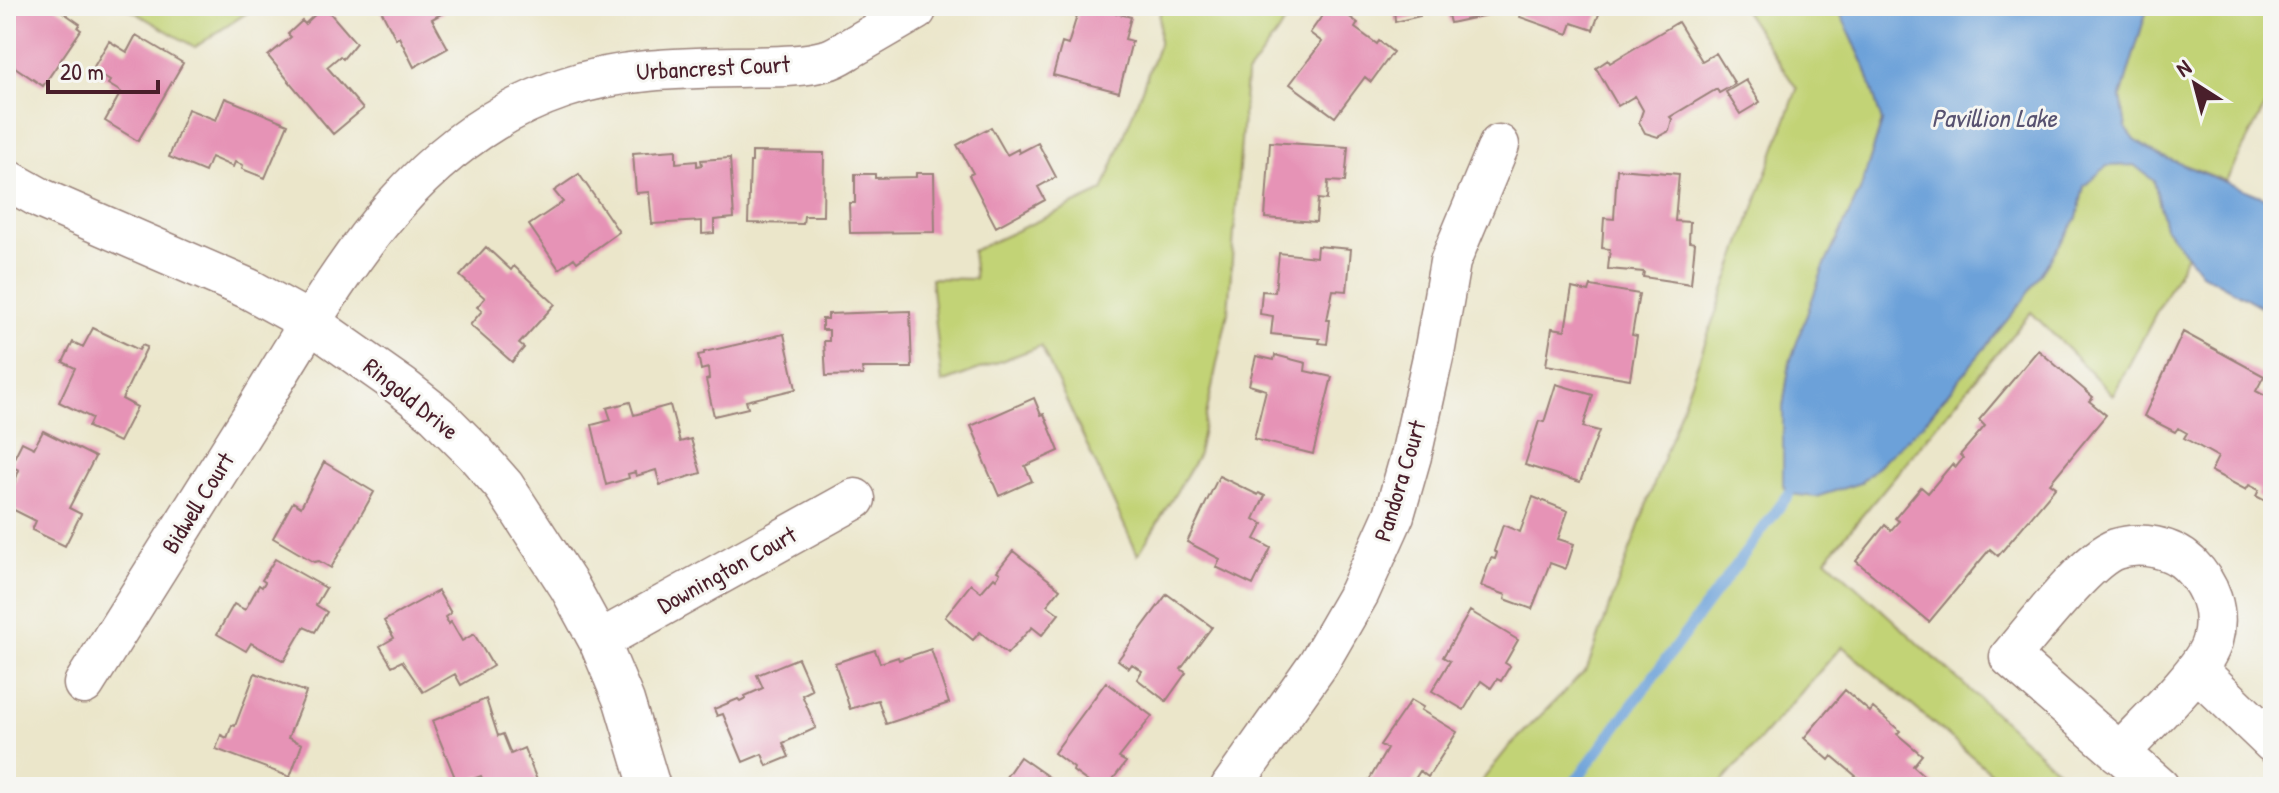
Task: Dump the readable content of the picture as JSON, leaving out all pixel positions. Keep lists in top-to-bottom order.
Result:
{
  "streets": {
    "street": [
      "Urbancrest Court",
      "Ringold Drive",
      "Pandora Court",
      "Bidwell Court",
      "Downington Court"
    ]
  },
  "crossings": [
    ["Urbancrest Court", "Ringold Drive"],
    ["Urbancrest Court", "Bidwell Court"],
    ["Ringold Drive", "Bidwell Court"],
    ["Ringold Drive", "Downington Court"]
  ],
  "water": ["Pavillion Lake"],
  "scale_bar": "20 m",
  "north": "top left"
}
